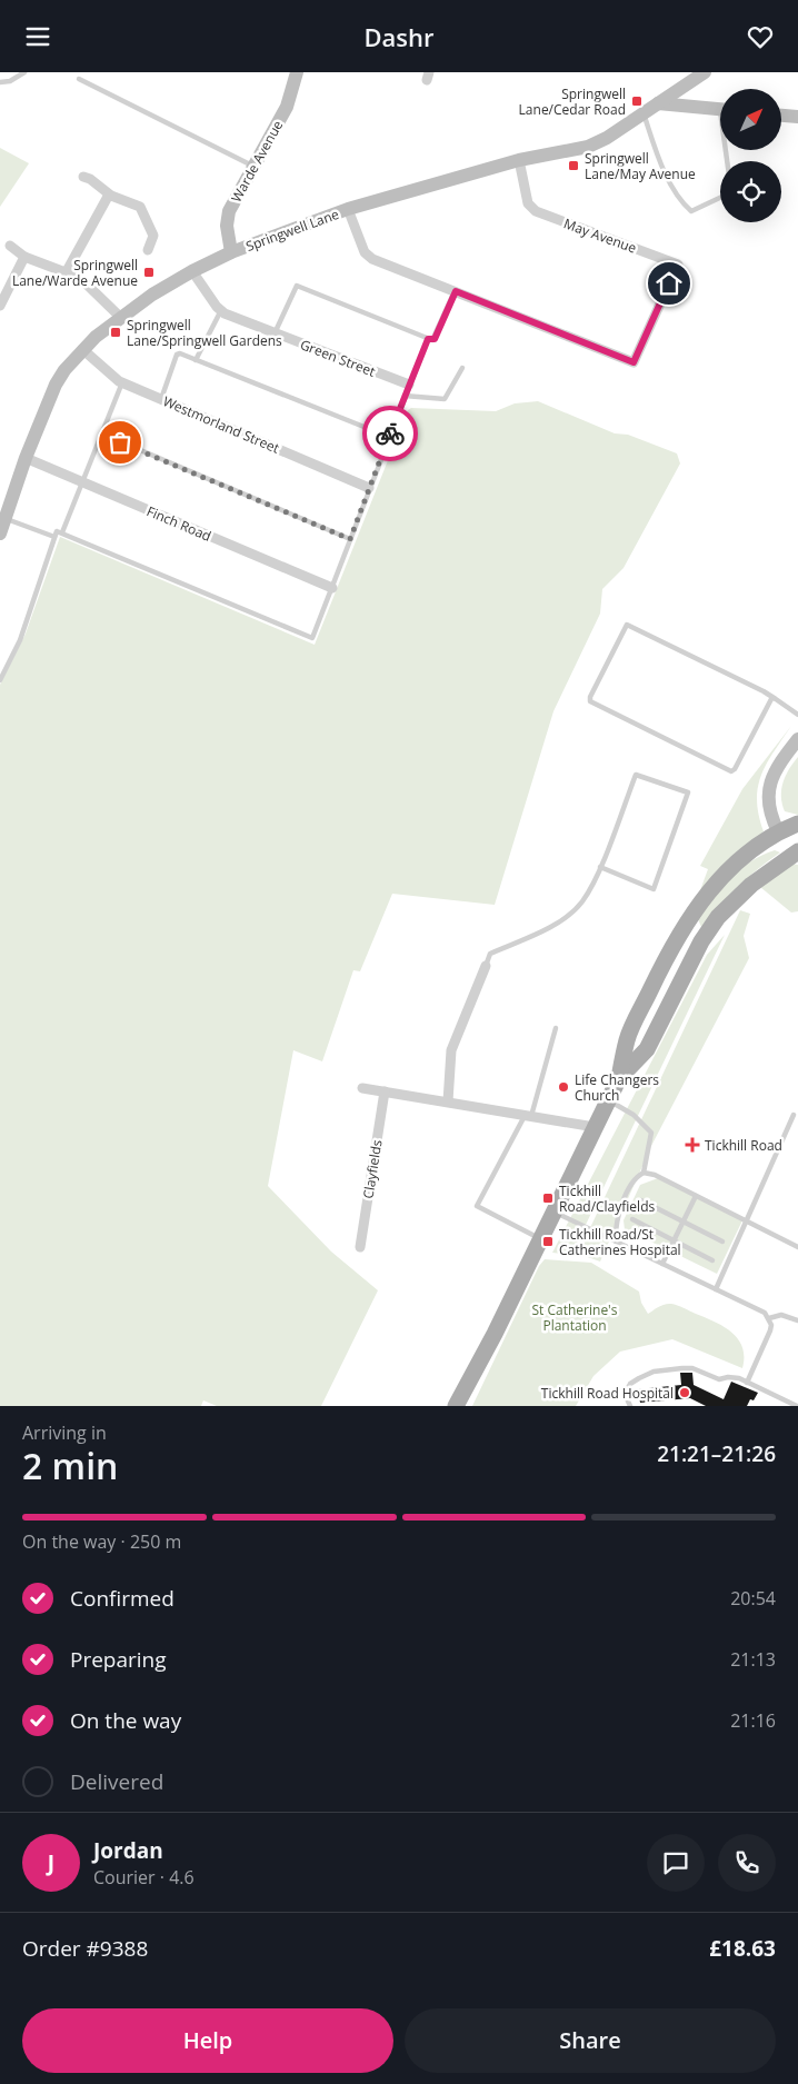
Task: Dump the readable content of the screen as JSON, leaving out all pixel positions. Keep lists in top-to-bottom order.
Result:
{
  "streets": {
    "street": [
      "Warde Avenue",
      "Springwell Lane",
      "May Avenue",
      "Green Street",
      "Westmorland Street",
      "Finch Road",
      "Clayfields"
    ]
  },
  "crossings": [
    ["Warde Avenue", "Springwell Lane"],
    ["Springwell Lane", "May Avenue"],
    ["Springwell Lane", "Green Street"],
    ["Springwell Lane", "Westmorland Street"],
    ["Springwell Lane", "Finch Road"]
  ],
  "parks": ["St Catherine's Plantation"],
  "places": {
    "transit": [
      "Springwell Lane/Cedar Road",
      "Springwell Lane/May Avenue",
      "Springwell Lane/Warde Avenue",
      "Springwell Lane/Springwell Gardens",
      "Tickhill Road/Clayfields",
      "Tickhill Road/St Catherines Hospital"
    ],
    "other": ["Life Changers Church", "Tickhill Road Hospital"],
    "health": ["Tickhill Road"]
  },
  "north": "top right",
  "page": {
    "header": "Dashr",
    "heading": ["2 min", "Arriving in", "21:21–21:26"],
    "panel": [
      "Jordan",
      "Courier · 4.6",
      "Order #9388",
      "£18.63"
    ],
    "bar": "On the way · 250 m",
    "list": [
      ["Confirmed", "20:54"],
      ["Preparing", "21:13"],
      ["On the way", "21:16"],
      "Delivered"
    ],
    "round": "J",
    "buttons": ["Help", "Share"]
  }
}
